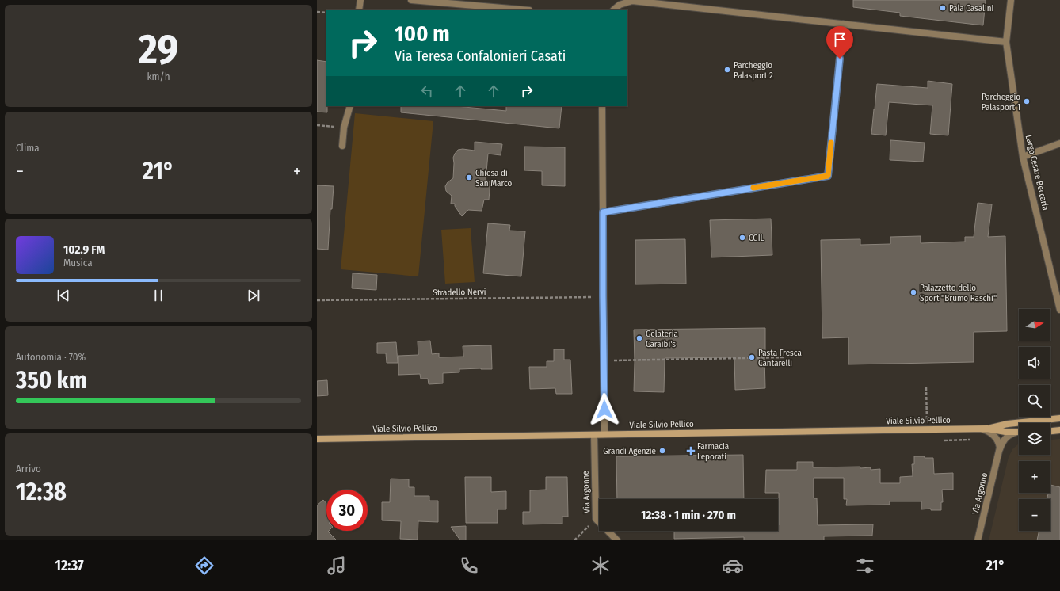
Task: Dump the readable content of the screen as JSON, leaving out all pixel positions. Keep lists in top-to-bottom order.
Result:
{
  "streets": {
    "main road": ["Viale Silvio Pellico"],
    "street": ["Largo Cesare Beccaria", "Via Argonne"],
    "path": ["Stradello Nervi"]
  },
  "crossings": [
    ["Viale Silvio Pellico", "Via Argonne"]
  ],
  "places": {
    "other": [
      "Pala Casalini",
      "Parcheggio Palasport 2",
      "Parcheggio Palasport 1",
      "Chiesa di San Marco",
      "CGIL",
      "Palazzetto dello Sport \"Brumo Raschi\"",
      "Gelateria Caraibi's",
      "Pasta Fresca Cantarelli",
      "Grandi Agenzie"
    ],
    "health": ["Farmacia Leporati"]
  },
  "north": "right",
  "page": {
    "tile": [
      ["29", "km/h"],
      "Clima",
      ["Autonomia · 70%", "350 km"],
      ["Arrivo", "12:38"]
    ],
    "turn": ["100 m", "Via Teresa Confalonieri Casati"],
    "heat": ["−", "21°", "+"],
    "song": ["102.9 FM", "Musica"],
    "map_buttons": ["+", "−"],
    "limit": "30",
    "trip": "12:38 · 1 min · 270 m",
    "tabs": ["12:37", "21°"]
  }
}
